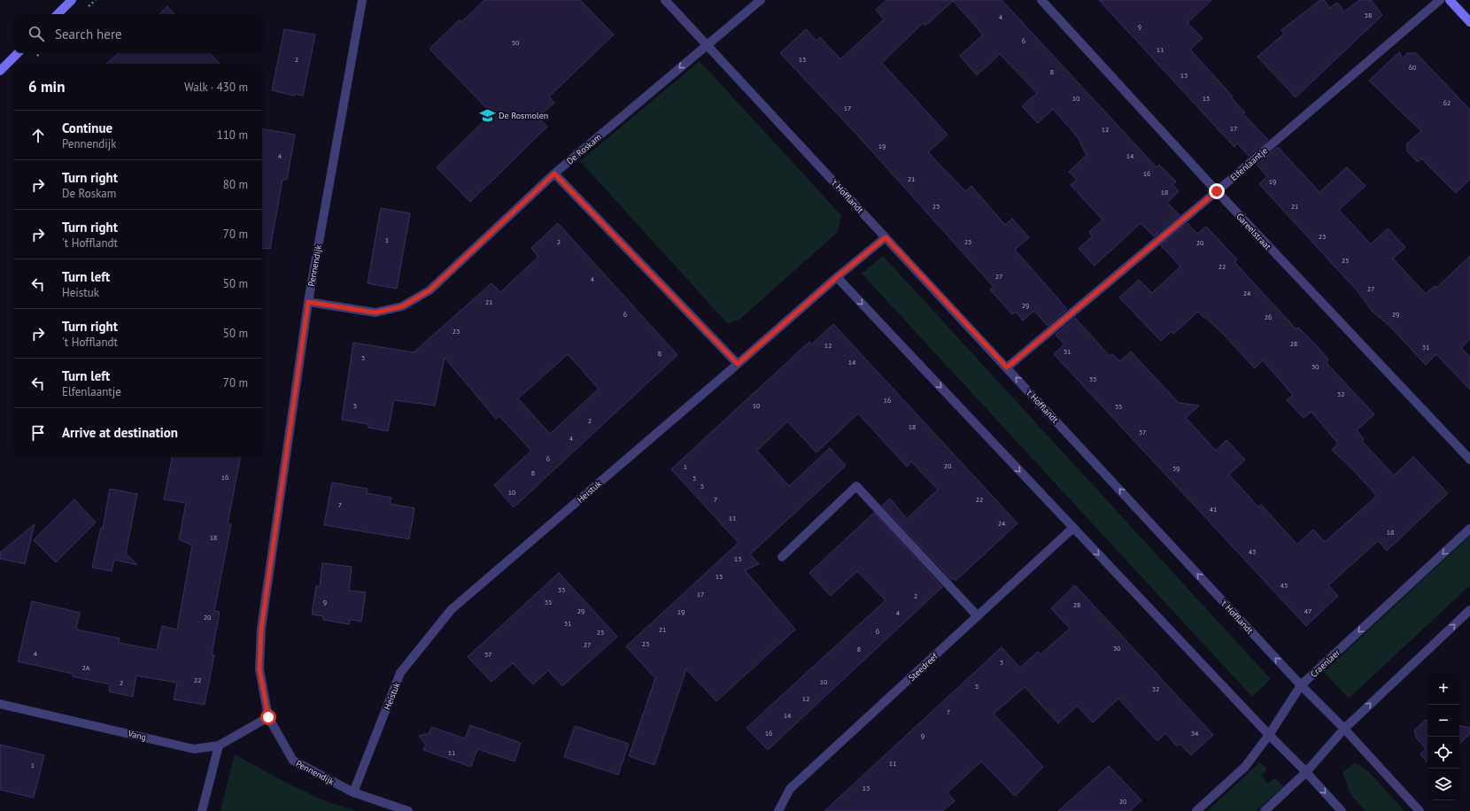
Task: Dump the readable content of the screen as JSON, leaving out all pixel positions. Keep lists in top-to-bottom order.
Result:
{
  "streets": {
    "street": [
      "De Roskam",
      "Elfenlaantje",
      "'t Hofflandt",
      "Gareelstraat",
      "Pennendijk",
      "Heistuk",
      "Craenlaer",
      "Steedreef",
      "Vang"
    ]
  },
  "crossings": [
    ["De Roskam", "'t Hofflandt"],
    ["De Roskam", "Pennendijk"],
    ["Elfenlaantje", "'t Hofflandt"],
    ["Elfenlaantje", "Gareelstraat"],
    ["'t Hofflandt", "Heistuk"],
    ["'t Hofflandt", "Craenlaer"],
    ["Pennendijk", "Heistuk"],
    ["Pennendijk", "Vang"]
  ],
  "one_way": ["De Roskam"],
  "places": {
    "school or university": ["De Rosmolen"]
  },
  "house_numbers": [
    "58",
    "4",
    "9",
    "6",
    "50",
    "11",
    "2",
    "15",
    "60",
    "8",
    "13",
    "10",
    "15",
    "62",
    "17",
    "17",
    "12",
    "19",
    "4",
    "14",
    "16",
    "21",
    "19",
    "18",
    "23",
    "21",
    "23",
    "1",
    "2",
    "25",
    "20",
    "25",
    "22",
    "27",
    "4",
    "27",
    "24",
    "21",
    "29",
    "6",
    "29",
    "26",
    "23",
    "28",
    "12",
    "31",
    "31",
    "8",
    "3",
    "14",
    "30",
    "33",
    "32",
    "16",
    "5",
    "10",
    "35",
    "2",
    "18",
    "37",
    "4",
    "6",
    "20",
    "1",
    "39",
    "8",
    "16",
    "3",
    "5",
    "10",
    "7",
    "22",
    "7",
    "41",
    "11",
    "24",
    "18",
    "18",
    "43",
    "13",
    "15",
    "45",
    "33",
    "17",
    "2",
    "9",
    "35",
    "28",
    "29",
    "47",
    "19",
    "4",
    "20",
    "31",
    "21",
    "6",
    "25",
    "23",
    "27",
    "30",
    "8",
    "4",
    "37",
    "3",
    "2A",
    "22",
    "10",
    "2",
    "5",
    "32",
    "12",
    "7",
    "14",
    "16",
    "34",
    "9",
    "11",
    "11",
    "1",
    "13",
    "20"
  ],
  "page": {
    "search": "Search here",
    "heading": ["6 min", "Walk · 430 m"],
    "list": [
      ["Continue", "Pennendijk", "110 m"],
      ["Turn right", "De Roskam", "80 m"],
      ["Turn right", "'t Hofflandt", "70 m"],
      ["Turn left", "Heistuk", "50 m"],
      ["Turn right", "'t Hofflandt", "50 m"],
      ["Turn left", "Elfenlaantje", "70 m"],
      "Arrive at destination"
    ],
    "map_buttons": ["+", "−"]
  }
}
